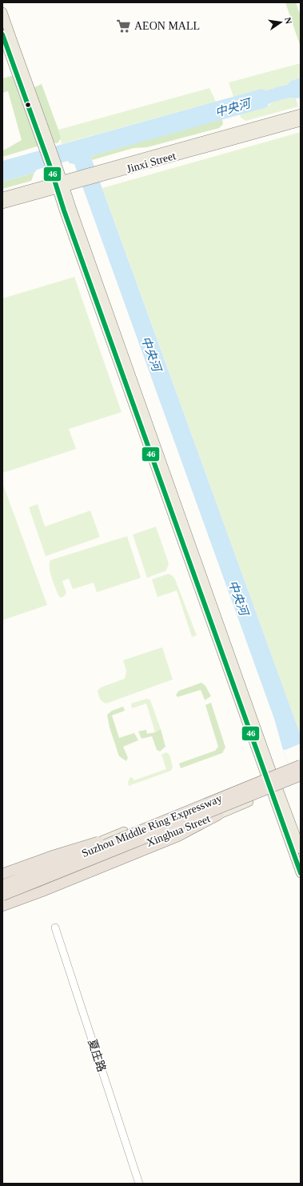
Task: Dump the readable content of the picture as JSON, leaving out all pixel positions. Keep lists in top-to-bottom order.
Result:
{
  "streets": {
    "highway": ["Suzhou Middle Ring Expressway"],
    "main road": ["Jinxi Street", "Xinghua Street"],
    "street": ["夏庄路"]
  },
  "crossings": [
    ["Suzhou Middle Ring Expressway", "Xinghua Street"]
  ],
  "water": ["中央河"],
  "places": {
    "supermarket": ["AEON MALL"]
  },
  "lines": ["transit line 46"],
  "north": "right"
}
